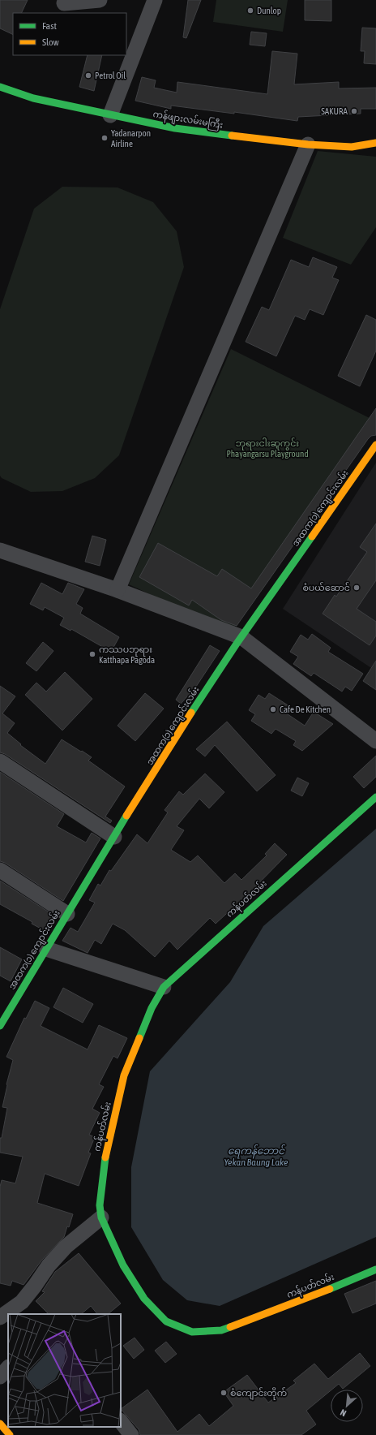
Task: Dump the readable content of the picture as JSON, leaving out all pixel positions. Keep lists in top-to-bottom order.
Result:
{
  "streets": {
    "main road": ["ကန်ဖျားလမ်းမကြီး", "အထက(၁) ကျောင်းလမ်း", "ကန်ပတ်လမ်း"]
  },
  "water": ["ရေကန်ဘောင် Yekan Baung Lake"],
  "parks": ["ဘုရားငါးဆူကွင်း Phayangarsu Playground"],
  "places": [
    "Dunlop",
    "Petrol Oil",
    "SAKURA",
    "Yadanarpon Airline",
    "စံပယ်ဆောင်",
    "ကဿပဘုရား Katthapa Pagoda",
    "Cafe De Kitchen",
    "စံကျောင်းတိုက်"
  ],
  "legend": ["Fast", "Slow"],
  "north": "bottom left"
}
